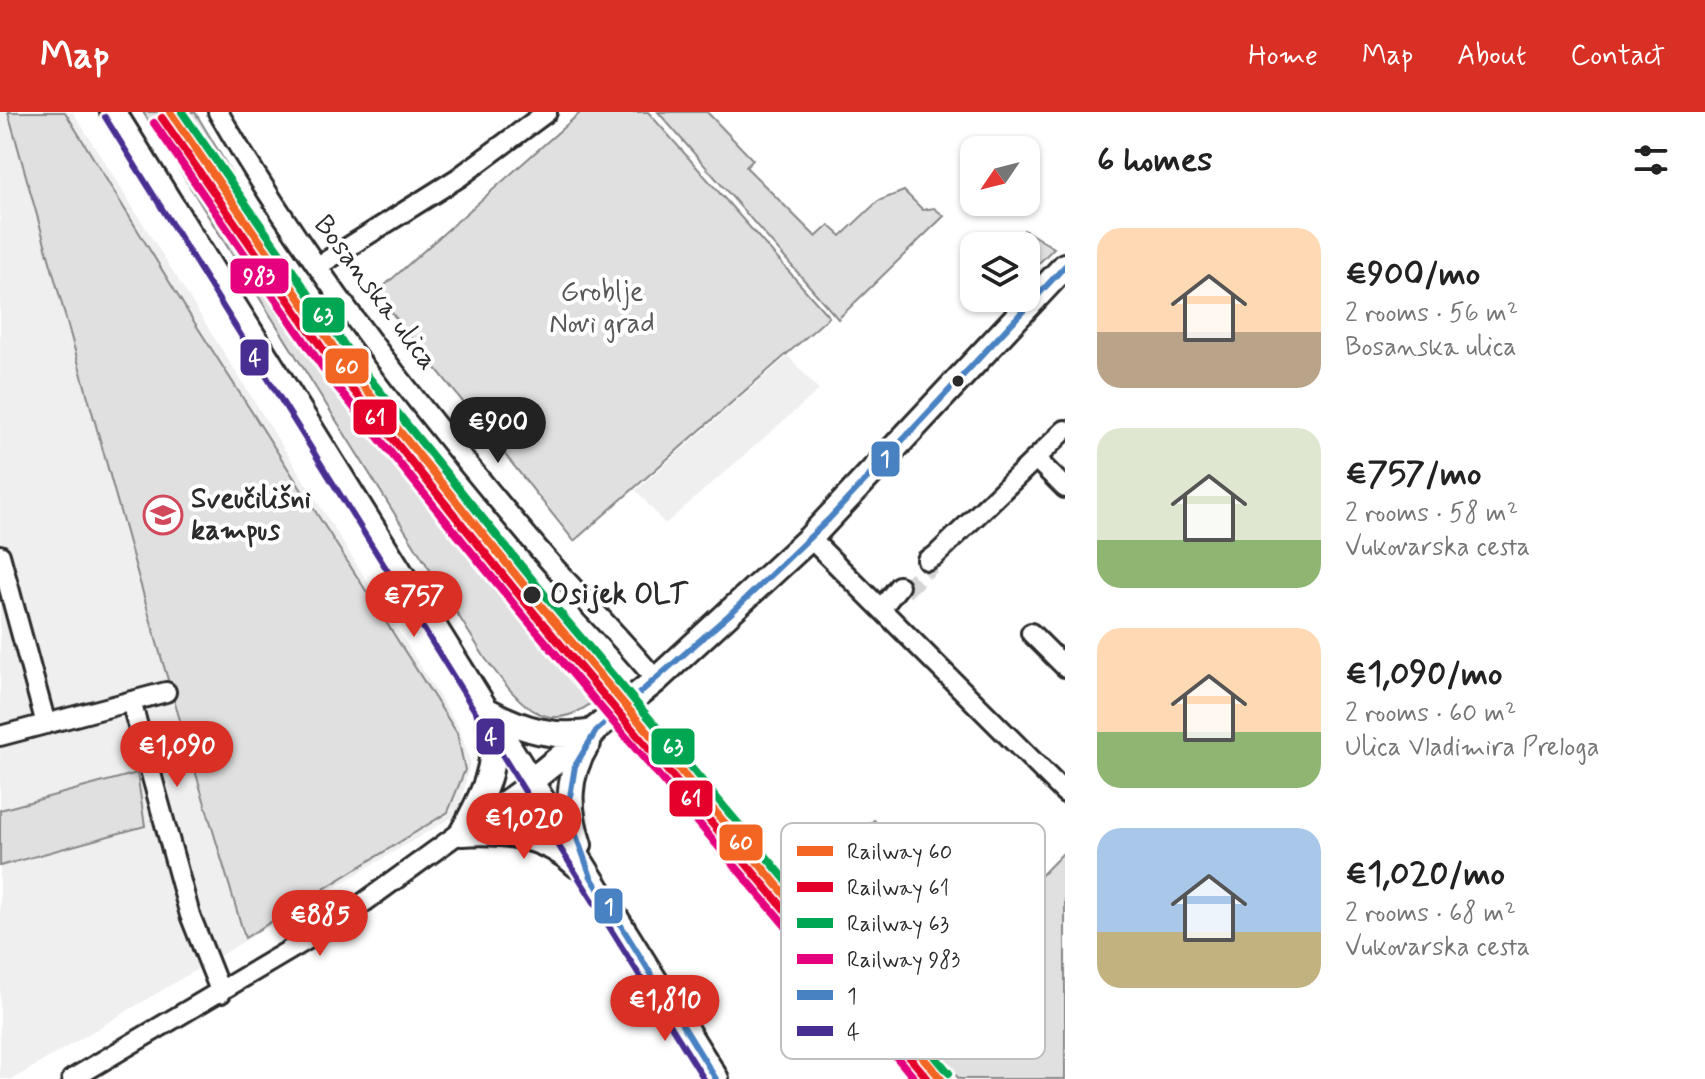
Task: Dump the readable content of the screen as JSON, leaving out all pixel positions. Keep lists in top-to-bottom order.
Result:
{
  "streets": {
    "street": ["Bosanska ulica"]
  },
  "parks": ["Groblje Novi grad"],
  "places": {
    "school or university": ["Sveučilišni kampus"],
    "other": ["Osijek OLT"]
  },
  "lines": [
    "rail line 60",
    "rail line 63",
    "transit line 4",
    "rail line 61",
    "rail line 983",
    "transit line 1"
  ],
  "legend": [
    "Railway 60",
    "Railway 61",
    "Railway 63",
    "Railway 983",
    "1",
    "4"
  ],
  "north": "bottom left",
  "page": {
    "header": "Map",
    "nav": [
      "Home",
      "Map",
      "About",
      "Contact"
    ],
    "heading": "6 homes",
    "list": [
      {
        "name": "€900/mo",
        "note": "2 rooms · 56 m² · Bosanska ulica"
      },
      {
        "name": "€757/mo",
        "note": "2 rooms · 58 m² · Vukovarska cesta"
      },
      {
        "name": "€1,090/mo",
        "note": "2 rooms · 60 m² · Ulica Vladimira Preloga"
      },
      {
        "name": "€1,020/mo",
        "note": "2 rooms · 68 m² · Vukovarska cesta"
      }
    ],
    "price": [
      "€900",
      "€757",
      "€1,090",
      "€1,020",
      "€885",
      "€1,810"
    ]
  }
}
